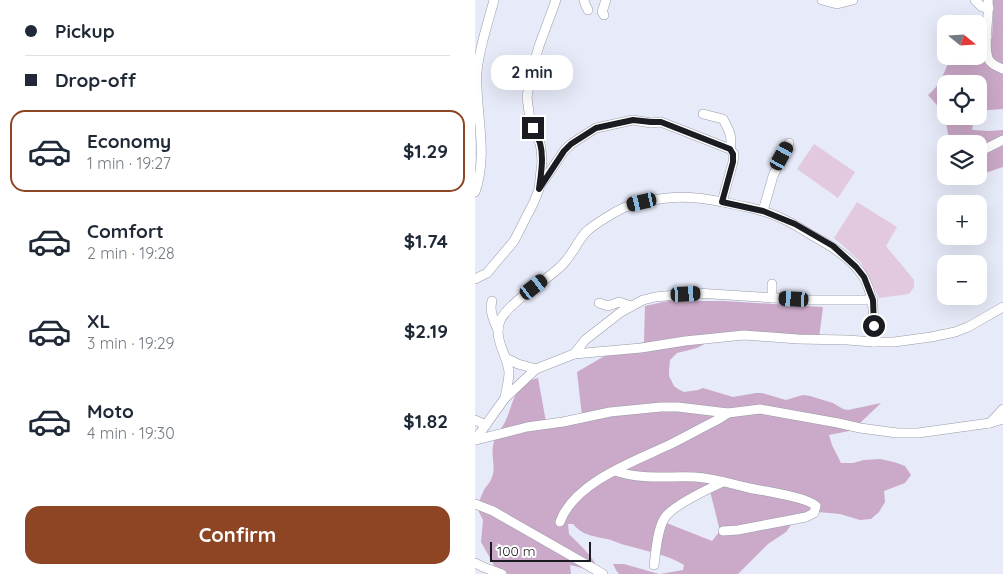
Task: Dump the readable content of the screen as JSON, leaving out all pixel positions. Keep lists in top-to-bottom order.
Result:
{
  "scale_bar": "100 m",
  "north": "right",
  "page": {
    "banner": ["Pickup", "Drop-off"],
    "map_buttons": ["+", "−"],
    "bubble": "2 min",
    "list": [
      {
        "name": "Economy",
        "note": "1 min · 19:27",
        "value": "$1.29"
      },
      {
        "name": "Comfort",
        "note": "2 min · 19:28",
        "value": "$1.74"
      },
      {
        "name": "XL",
        "note": "3 min · 19:29",
        "value": "$2.19"
      },
      {
        "name": "Moto",
        "note": "4 min · 19:30",
        "value": "$1.82"
      }
    ],
    "buttons": "Confirm",
    "scale": "100 m"
  }
}
